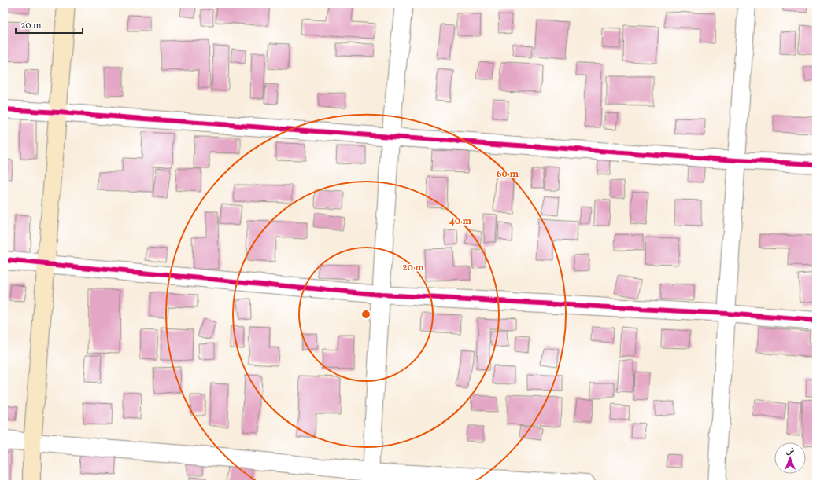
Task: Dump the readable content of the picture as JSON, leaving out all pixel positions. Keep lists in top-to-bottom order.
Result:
{
  "scale_bar": "20 m",
  "north": "top",
  "rings": ["60 m", "40 m", "20 m"]
}
